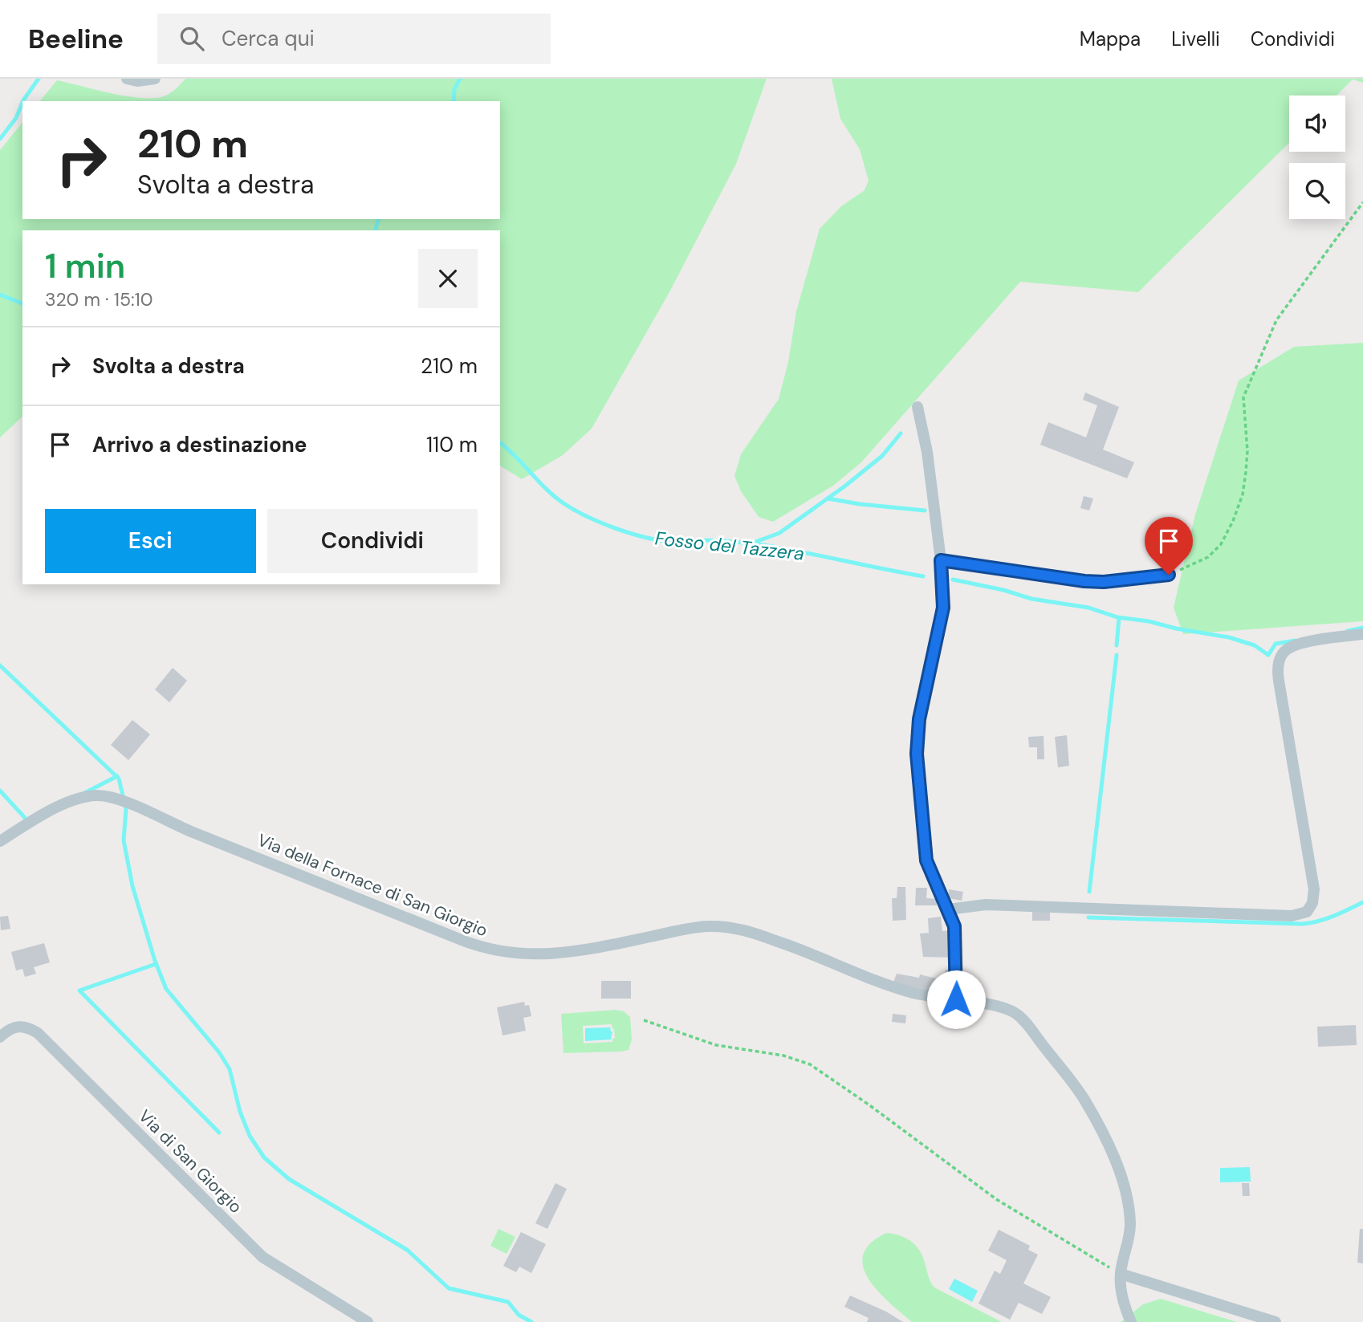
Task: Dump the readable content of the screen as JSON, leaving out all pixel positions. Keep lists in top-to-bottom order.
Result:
{
  "streets": {
    "street": ["Via della Fornace di San Giorgio", "Via di San Giorgio"]
  },
  "water": ["Fosso del Tazzera"],
  "page": {
    "header": "Beeline",
    "search": "Cerca qui",
    "nav": ["Mappa", "Livelli", "Condividi"],
    "turn": ["210 m", "Svolta a destra"],
    "heading": ["1 min", "320 m · 15:10"],
    "list": [
      {
        "name": "Svolta a destra",
        "value": "210 m"
      },
      {
        "name": "Arrivo a destinazione",
        "value": "110 m"
      }
    ],
    "buttons": ["Esci", "Condividi"]
  }
}
